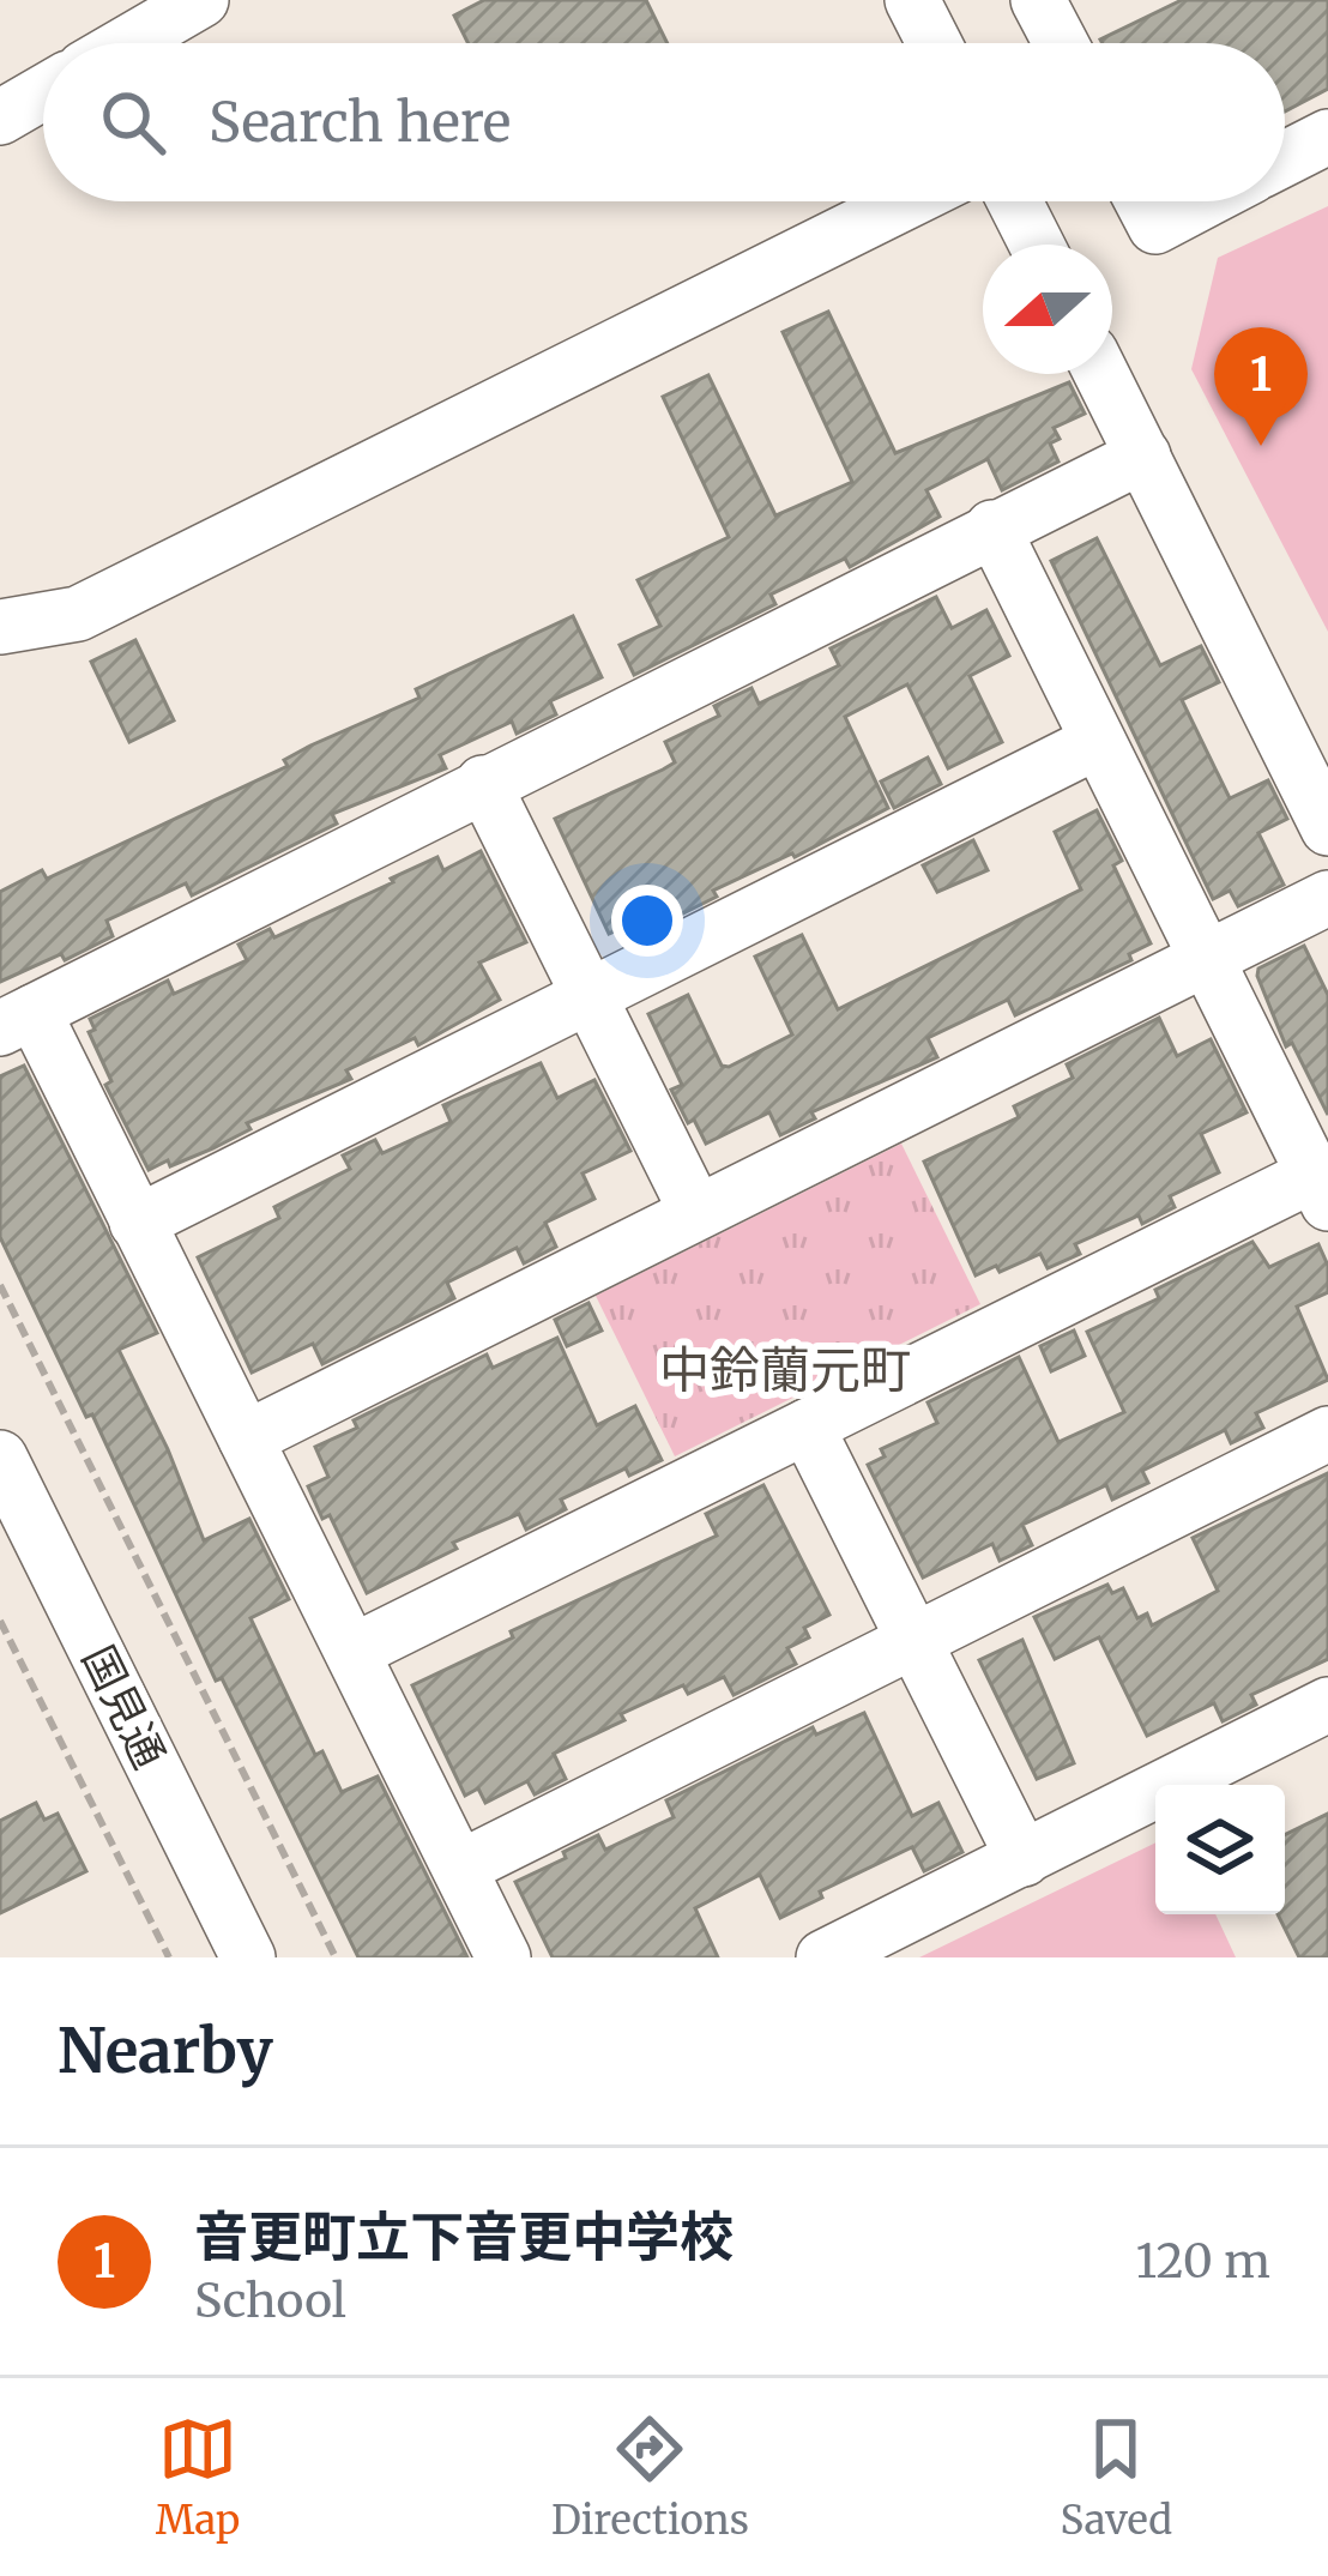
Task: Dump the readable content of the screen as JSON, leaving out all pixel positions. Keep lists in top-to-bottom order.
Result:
{
  "streets": {
    "street": ["国見通"]
  },
  "districts": ["中鈴蘭元町"],
  "north": "left",
  "page": {
    "search": "Search here",
    "pins": "1",
    "heading": "Nearby",
    "list": [
      {
        "mark": "1",
        "name": "音更町立下音更中学校",
        "note": "School",
        "value": "120 m"
      }
    ],
    "nav": ["Map", "Directions", "Saved"]
  }
}
